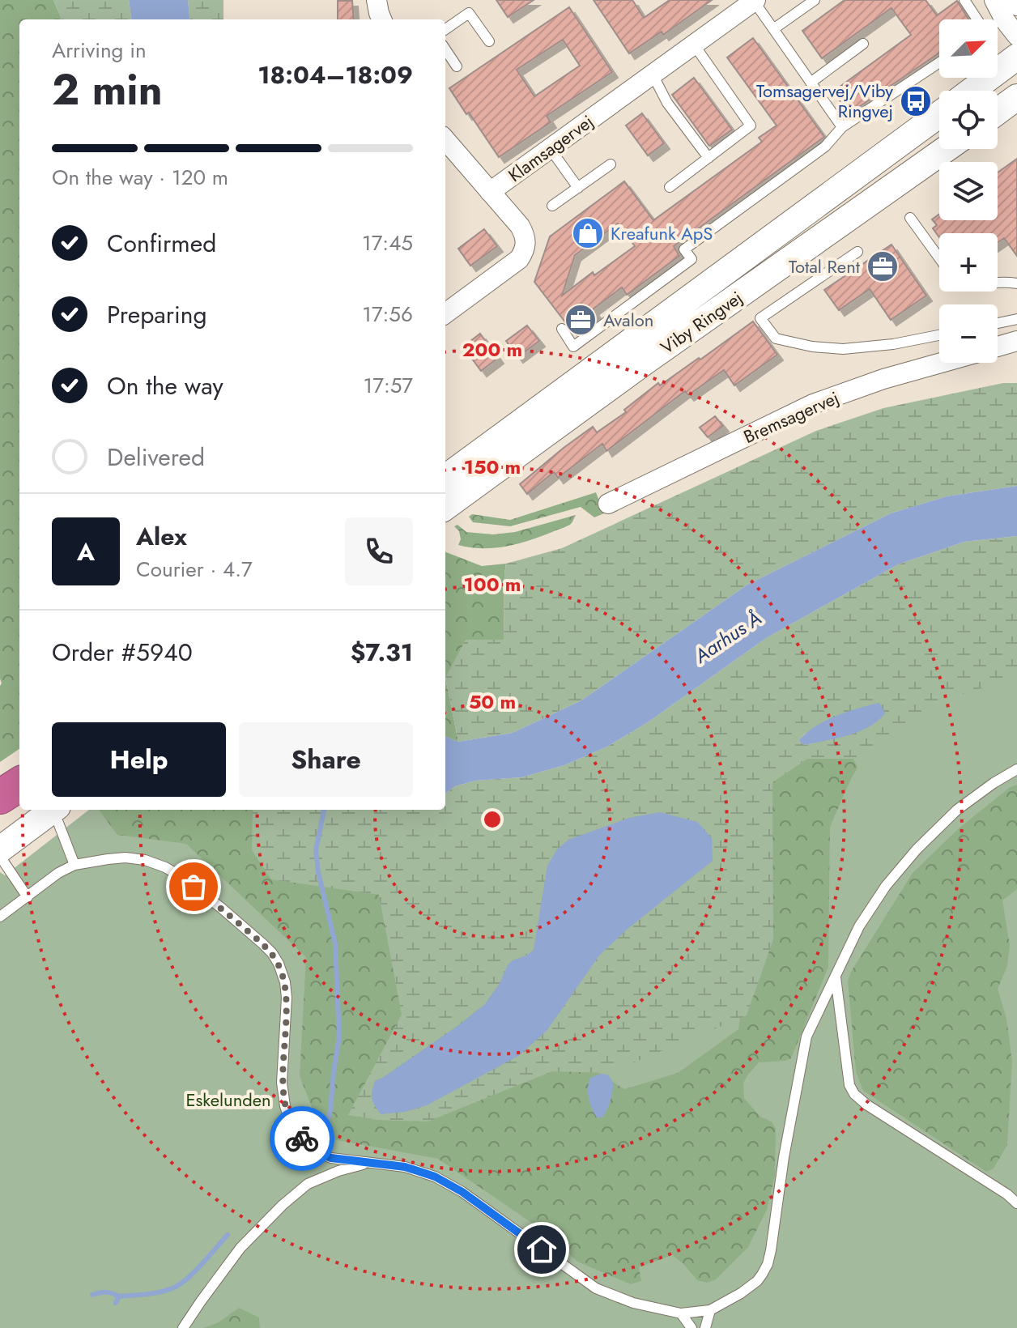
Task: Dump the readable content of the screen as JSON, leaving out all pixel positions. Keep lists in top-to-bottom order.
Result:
{
  "streets": {
    "main road": ["Viby Ringvej"],
    "street": ["Klamsagervej", "Bremsagervej"]
  },
  "water": ["Aarhus Å"],
  "parks": ["Eskelunden"],
  "places": {
    "bus stop": ["Tomsagervej/Viby Ringvej"],
    "shop": ["Kreafunk ApS"],
    "office": ["Total Rent", "Avalon"]
  },
  "north": "top right",
  "page": {
    "map_buttons": ["+", "−"],
    "heading": ["2 min", "Arriving in", "18:04–18:09"],
    "panel": [
      "Alex",
      "Courier · 4.7",
      "Order #5940",
      "$7.31"
    ],
    "bar": "On the way · 120 m",
    "list": [
      ["Confirmed", "17:45"],
      ["Preparing", "17:56"],
      ["On the way", "17:57"],
      "Delivered"
    ],
    "round": "A",
    "buttons": ["Help", "Share"]
  },
  "rings": [
    "200 m",
    "150 m",
    "100 m",
    "50 m"
  ]
}
